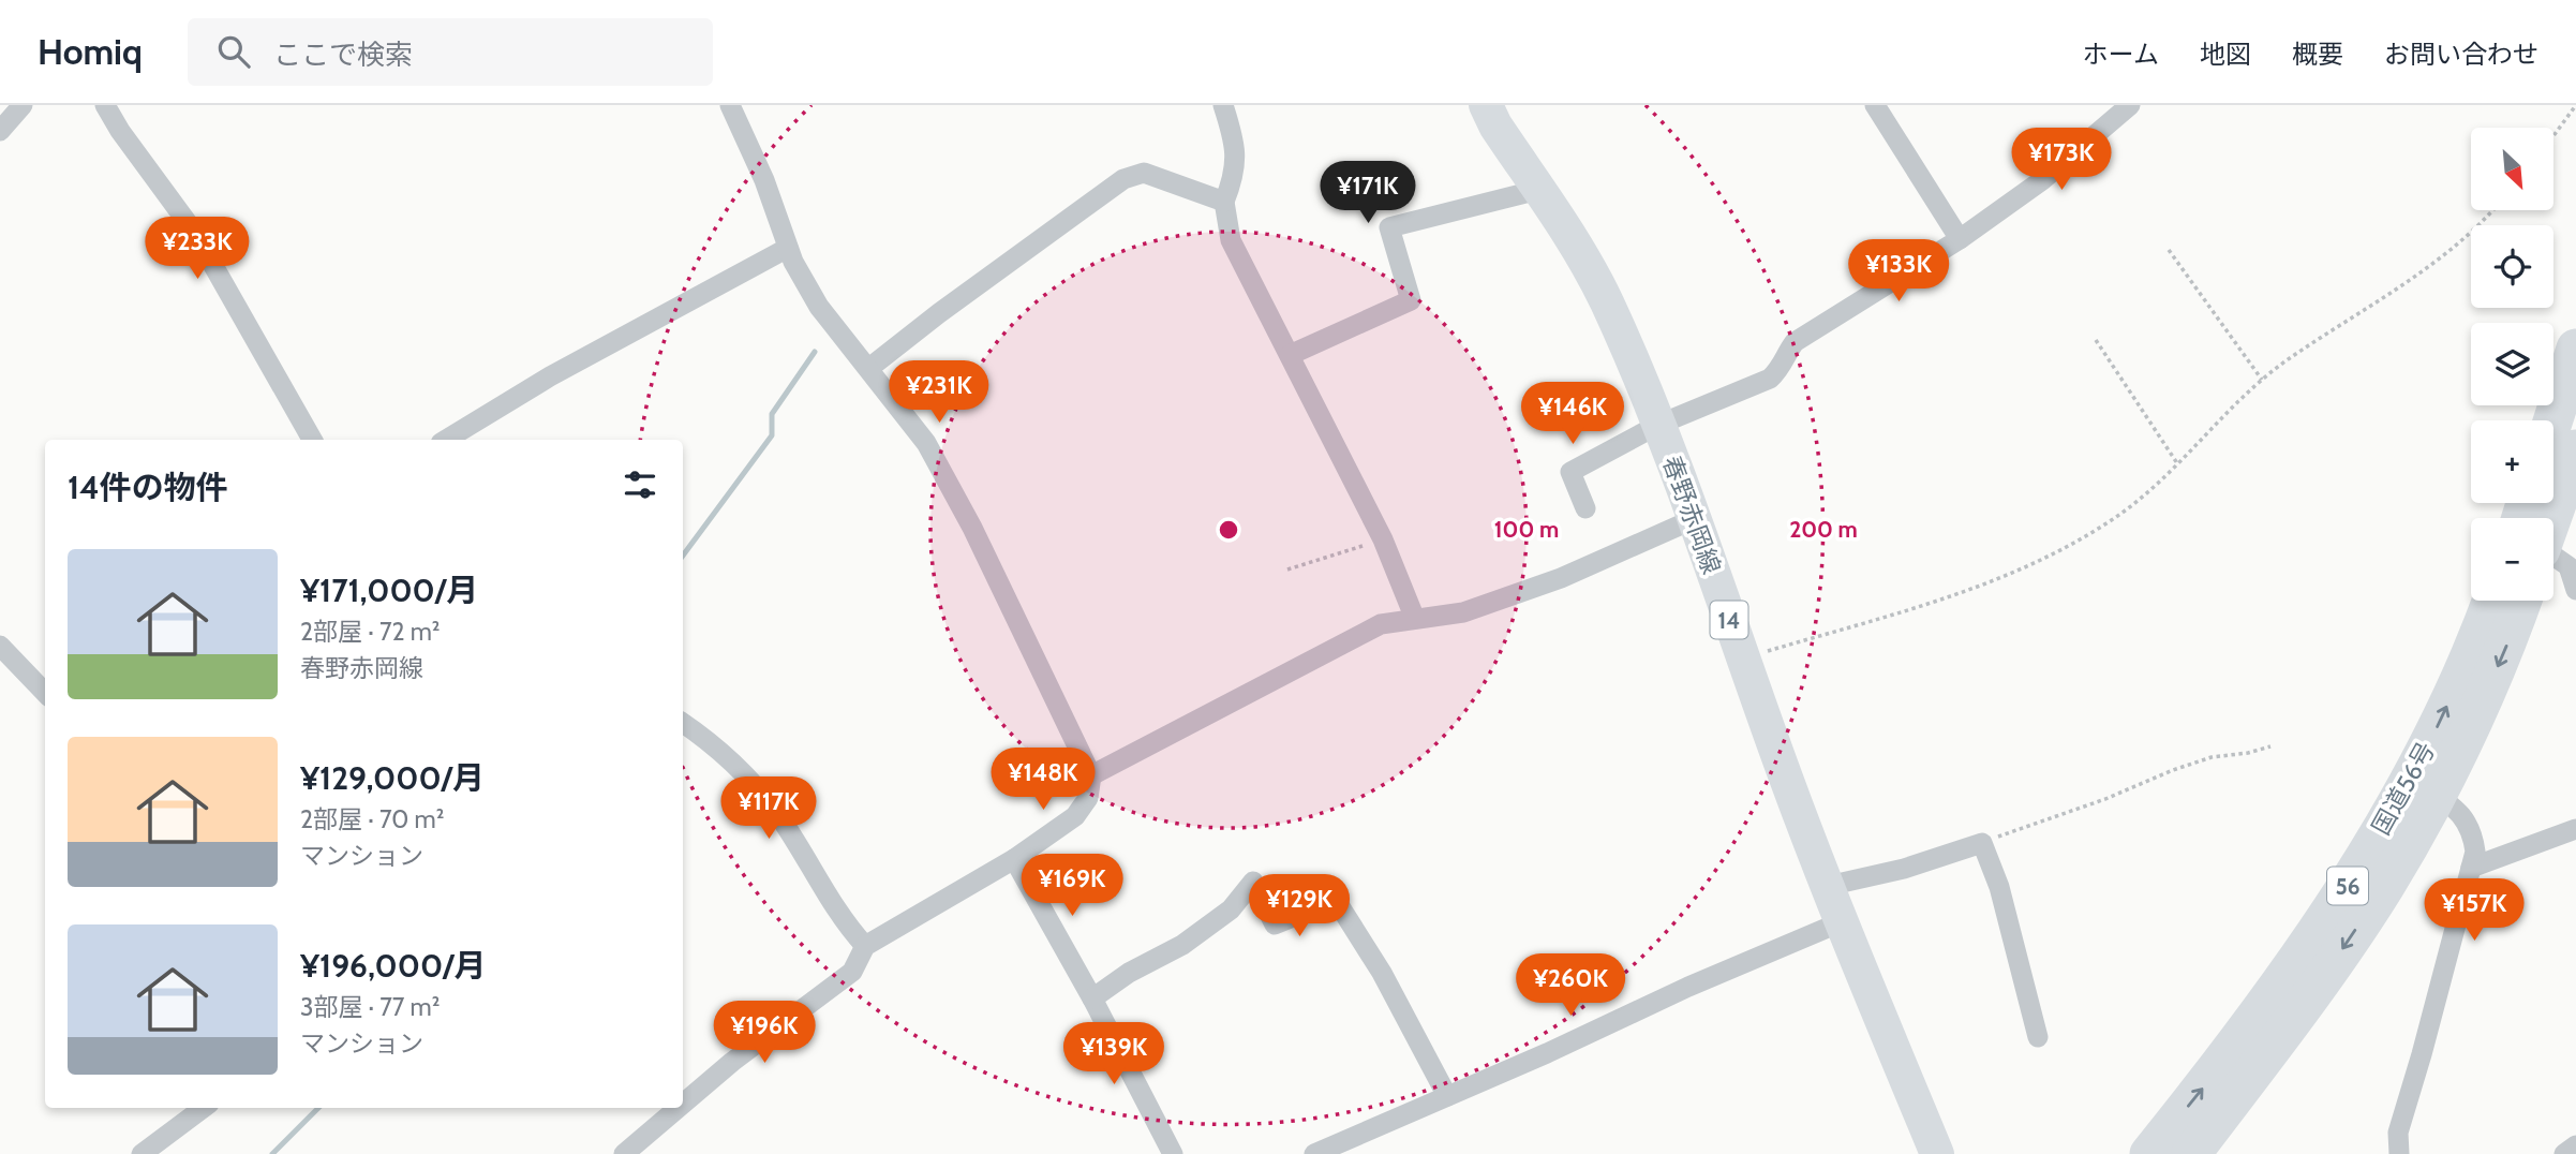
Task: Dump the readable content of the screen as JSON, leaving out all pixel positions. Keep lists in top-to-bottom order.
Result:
{
  "streets": {
    "highway": ["国道56号", "56"],
    "main road": ["春野赤岡線", "14"]
  },
  "north": "bottom right",
  "page": {
    "header": "Homiq",
    "search": "ここで検索",
    "nav": [
      "ホーム",
      "地図",
      "概要",
      "お問い合わせ"
    ],
    "map_buttons": ["+", "−"],
    "price": [
      "¥173K",
      "¥171K",
      "¥233K",
      "¥133K",
      "¥231K",
      "¥146K",
      "¥148K",
      "¥117K",
      "¥169K",
      "¥129K",
      "¥157K",
      "¥260K",
      "¥196K",
      "¥139K"
    ],
    "heading": "14件の物件",
    "list": [
      {
        "name": "¥171,000/月",
        "note": "2部屋 · 72 m² · 春野赤岡線"
      },
      {
        "name": "¥129,000/月",
        "note": "2部屋 · 70 m² · マンション"
      },
      {
        "name": "¥196,000/月",
        "note": "3部屋 · 77 m² · マンション"
      }
    ]
  },
  "rings": ["100 m", "200 m"]
}
